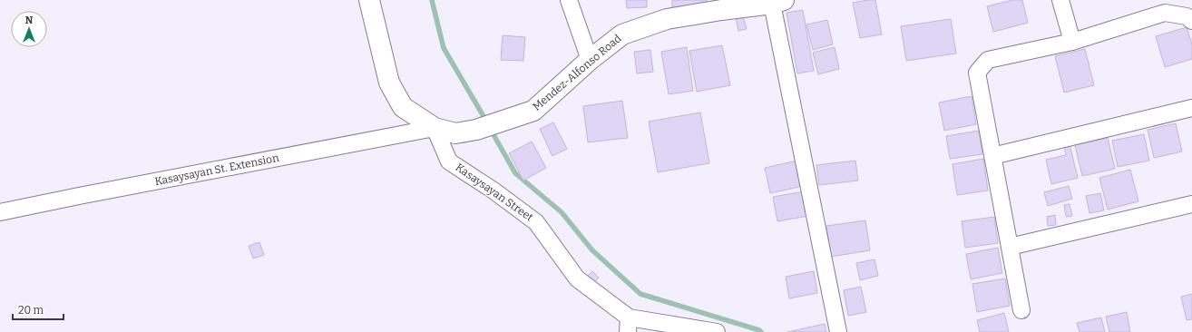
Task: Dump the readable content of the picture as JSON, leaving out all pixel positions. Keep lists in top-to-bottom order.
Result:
{
  "streets": {
    "main road": ["Mendez-Alfonso Road"],
    "street": ["Kasaysayan St. Extension", "Kasaysayan Street"]
  },
  "crossings": [
    ["Mendez-Alfonso Road", "Kasaysayan St. Extension"],
    ["Mendez-Alfonso Road", "Kasaysayan Street"],
    ["Kasaysayan St. Extension", "Kasaysayan Street"]
  ],
  "scale_bar": "20 m",
  "north": "top"
}
